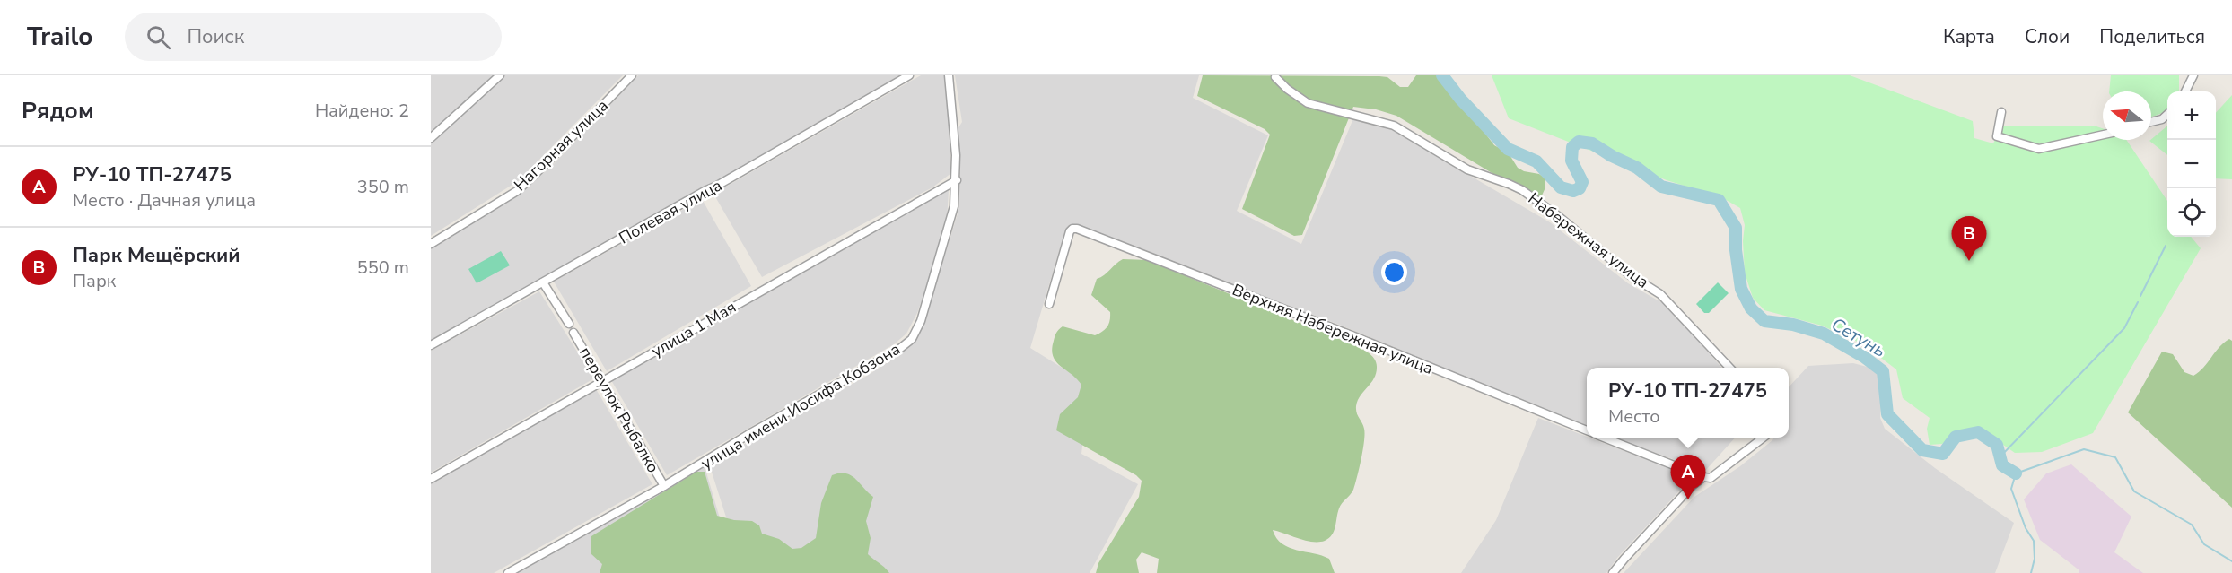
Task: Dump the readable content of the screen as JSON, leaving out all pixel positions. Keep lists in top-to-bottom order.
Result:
{
  "streets": {
    "street": [
      "Нагорная улица",
      "Полевая улица",
      "Набережная улица",
      "улица 1 Мая",
      "Верхняя Набережная улица",
      "улица имени Иосифа Кобзона",
      "переулок Рыбалко"
    ]
  },
  "crossings": [
    ["улица 1 Мая", "улица имени Иосифа Кобзона"],
    ["улица 1 Мая", "переулок Рыбалко"],
    ["улица имени Иосифа Кобзона", "переулок Рыбалко"]
  ],
  "water": ["Сетунь"],
  "north": "left",
  "page": {
    "header": "Trailo",
    "search": "Поиск",
    "nav": ["Карта", "Слои", "Поделиться"],
    "heading": ["Рядом", "Найдено: 2"],
    "map_buttons": ["+", "−"],
    "list": [
      {
        "mark": "A",
        "name": "РУ-10 ТП-27475",
        "note": "Место · Дачная улица",
        "value": "350 m"
      },
      {
        "mark": "B",
        "name": "Парк Мещёрский",
        "note": "Парк",
        "value": "550 m"
      }
    ],
    "pins": ["B", "A"],
    "popup": ["РУ-10 ТП-27475", "Место"]
  }
}
